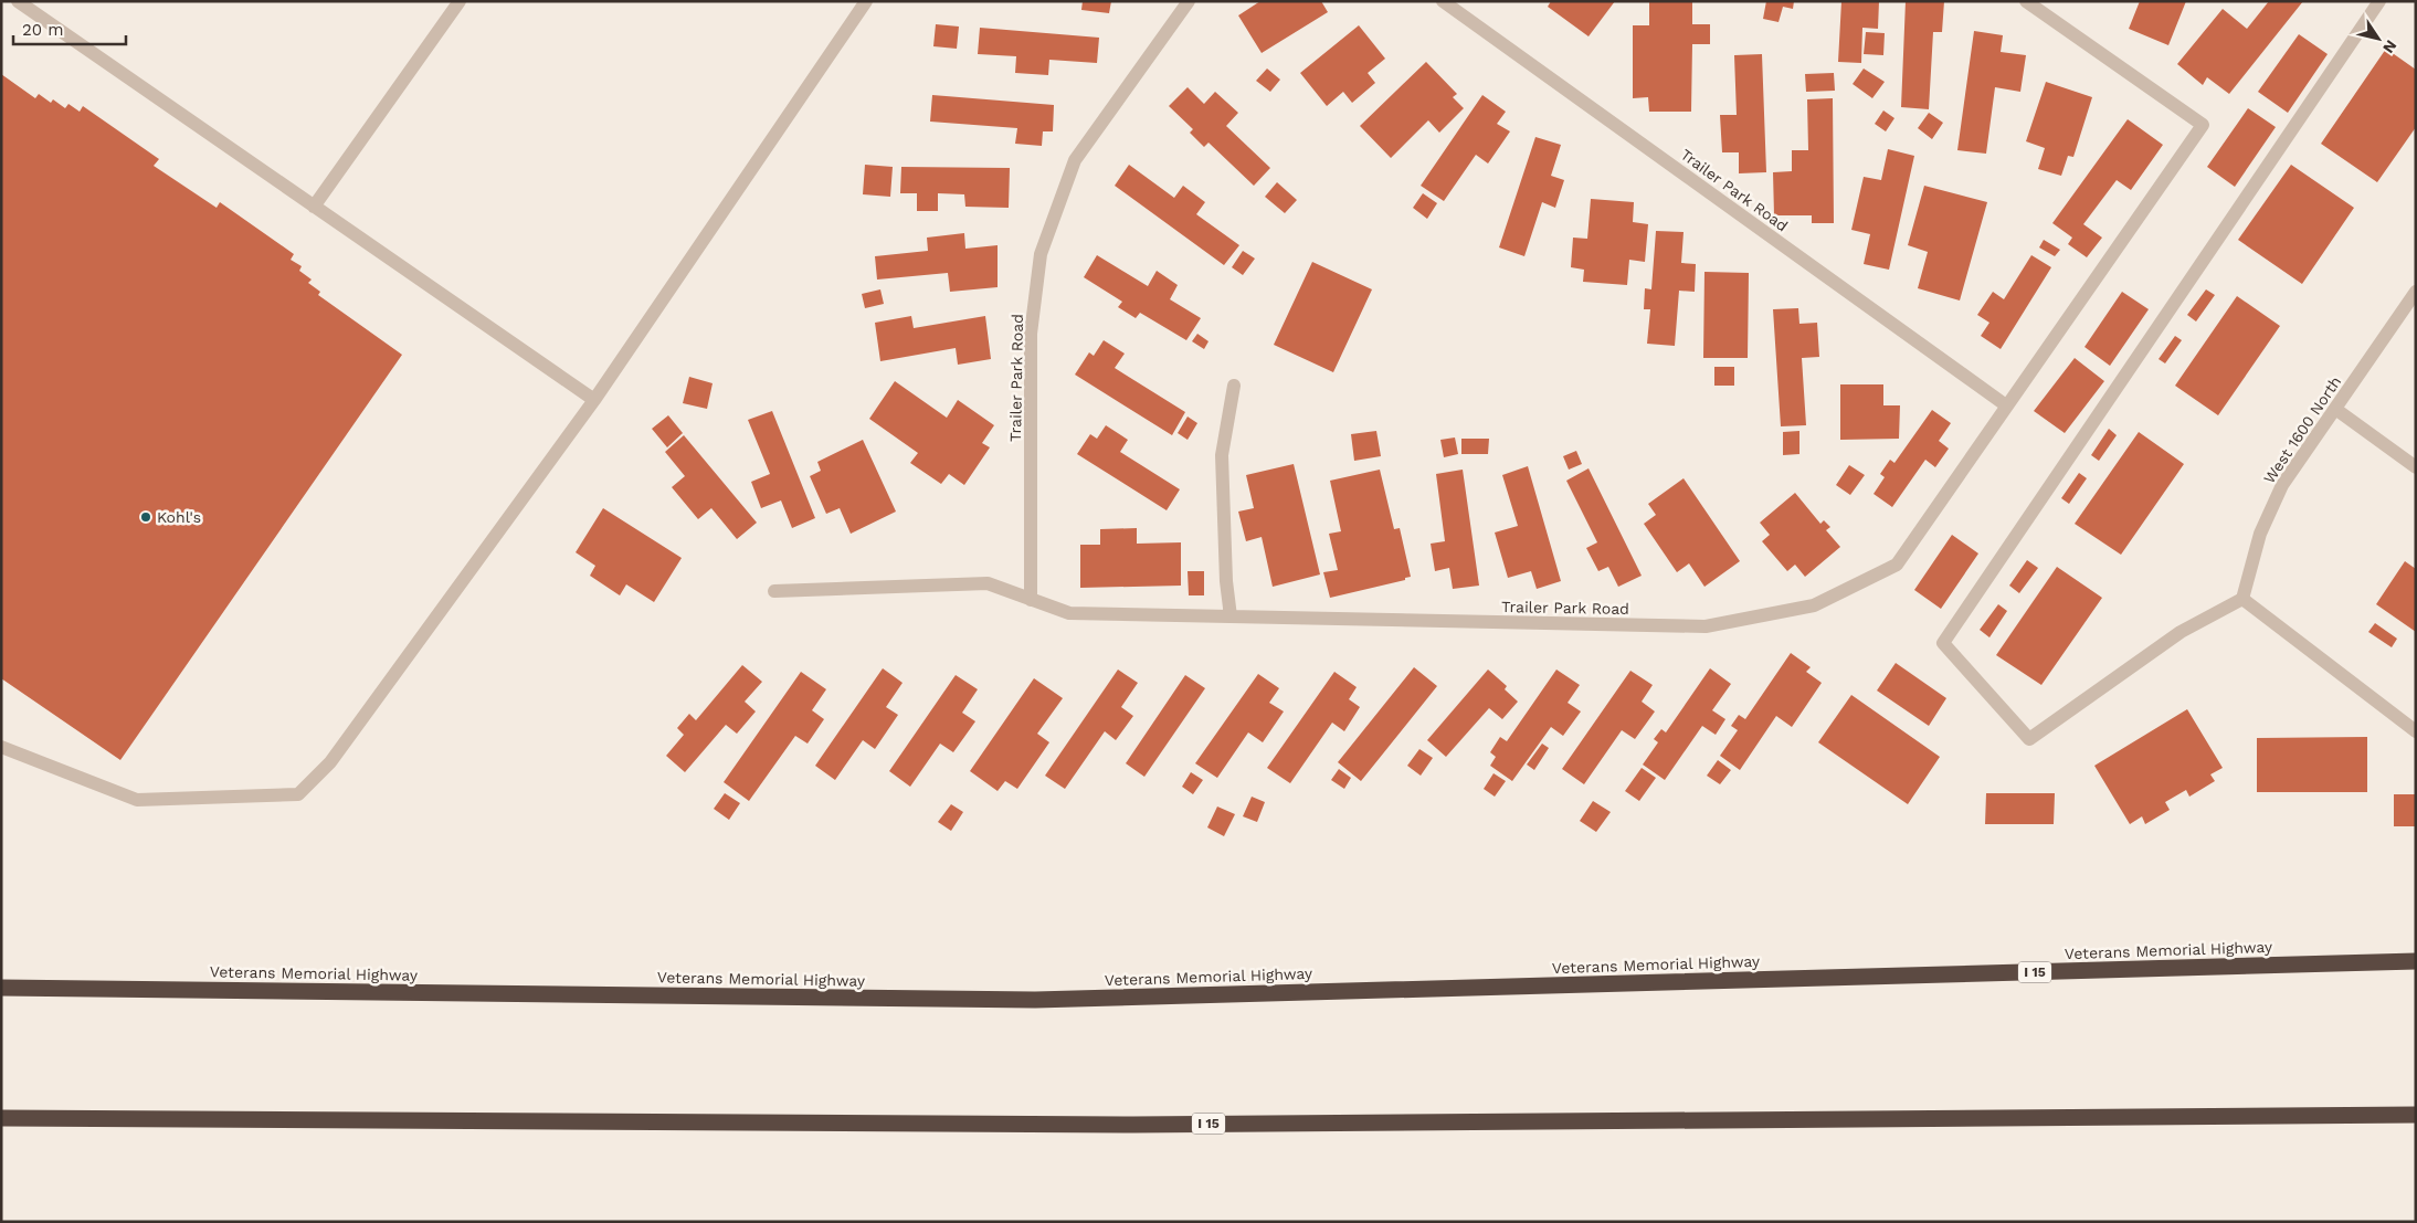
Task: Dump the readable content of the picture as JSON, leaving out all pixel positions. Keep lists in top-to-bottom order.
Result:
{
  "streets": {
    "highway": ["Veterans Memorial Highway", "I 15"],
    "street": ["Trailer Park Road", "West 1600 North"]
  },
  "places": ["Kohl's"],
  "scale_bar": "20 m",
  "north": "bottom right"
}
